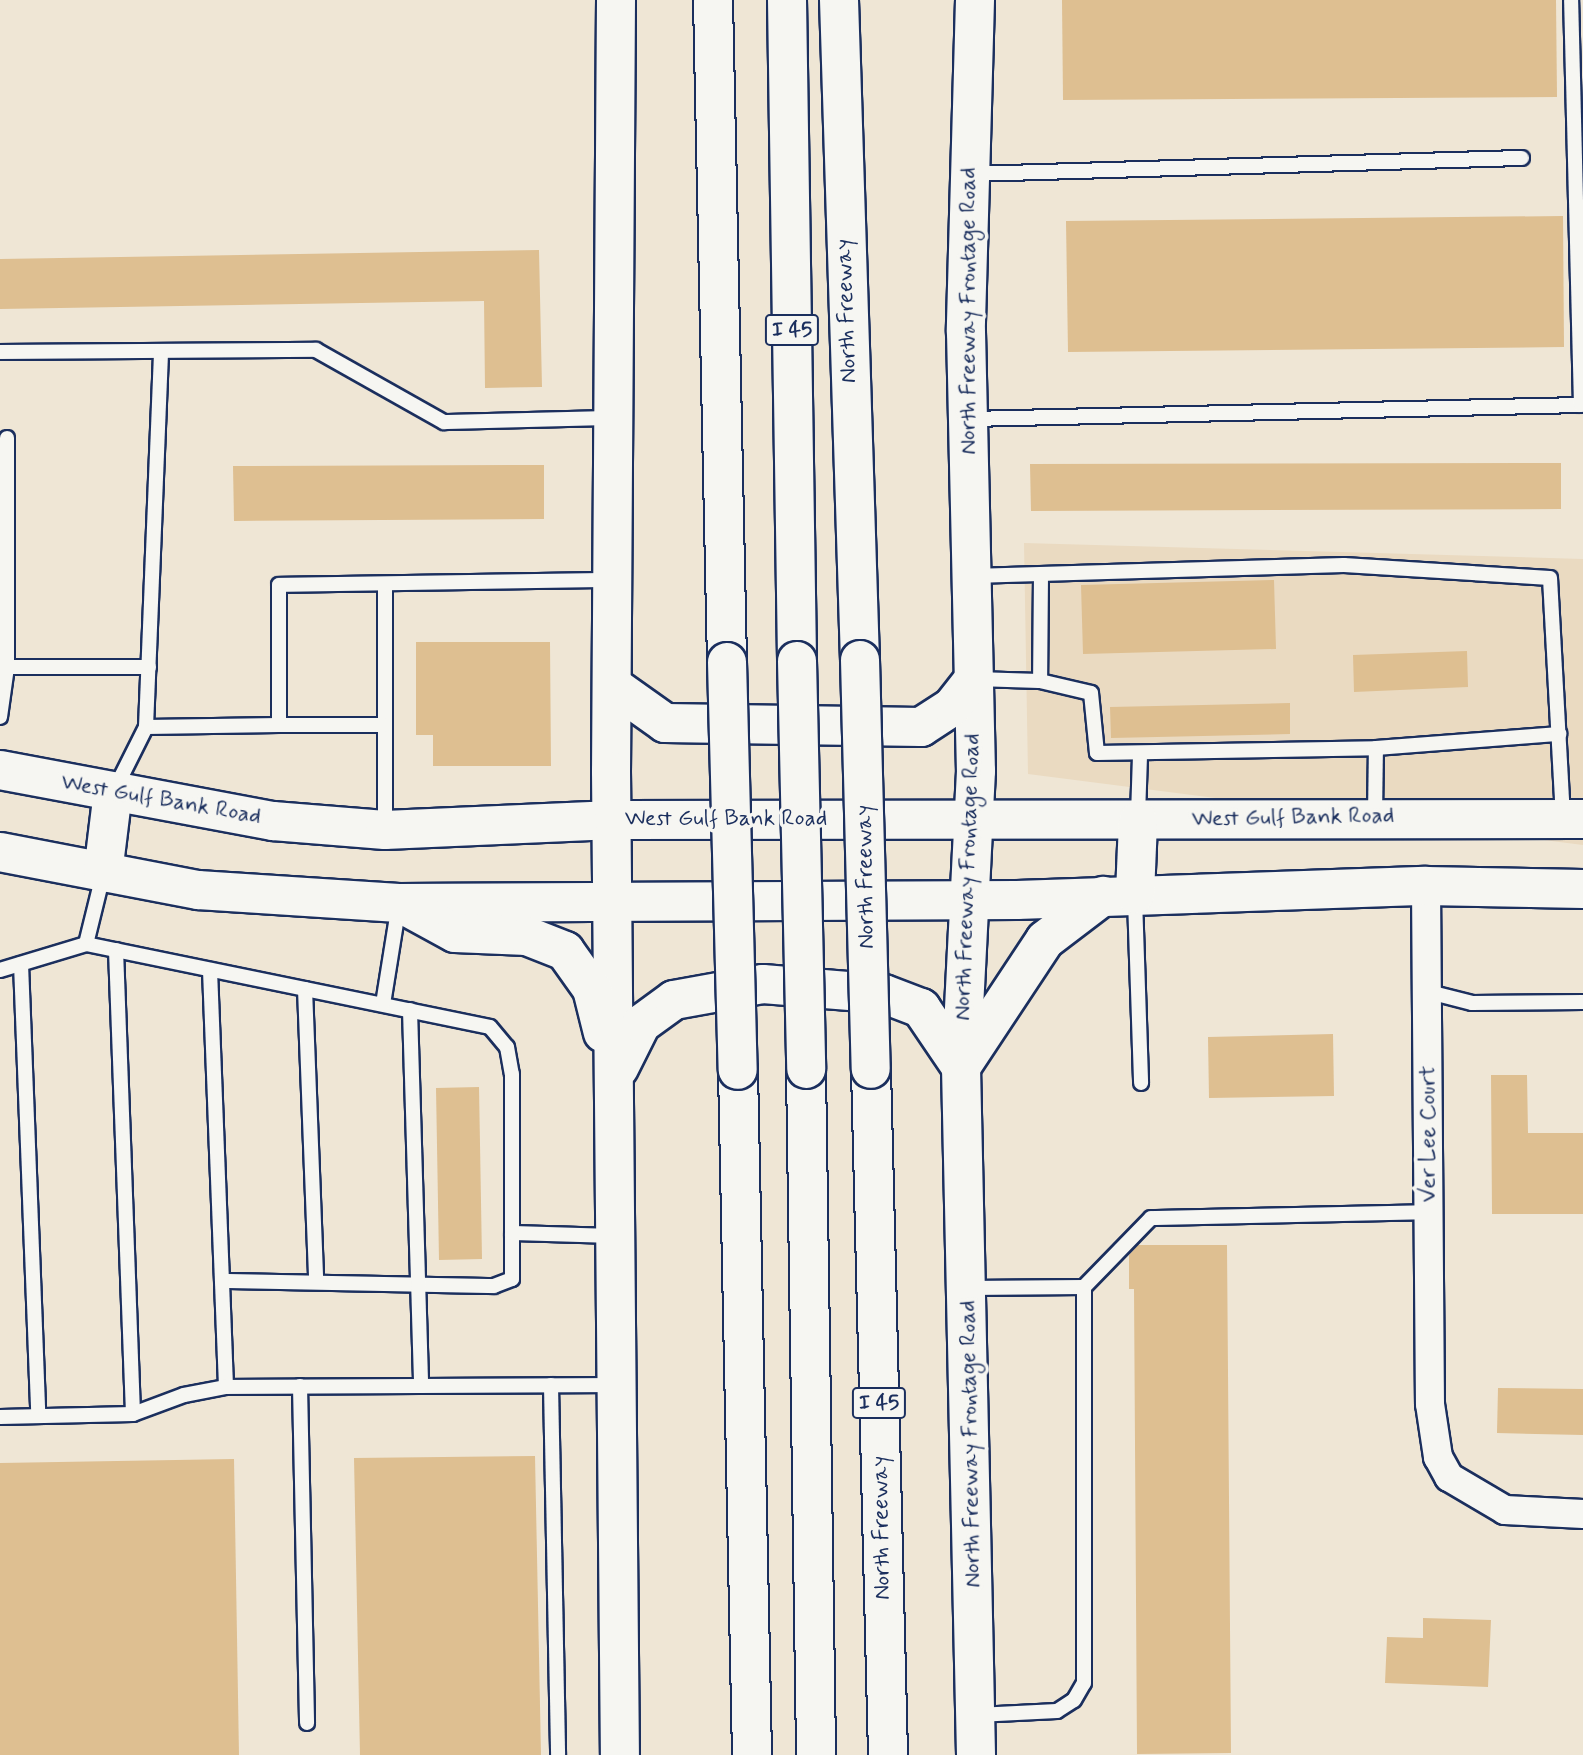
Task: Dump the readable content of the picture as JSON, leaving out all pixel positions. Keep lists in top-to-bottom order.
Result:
{
  "streets": {
    "main road": [
      "North Freeway",
      "North Freeway Frontage Road",
      "I 45",
      "West Gulf Bank Road"
    ],
    "street": ["Ver Lee Court"]
  },
  "crossings": [
    ["North Freeway Frontage Road", "West Gulf Bank Road"]
  ]
}
